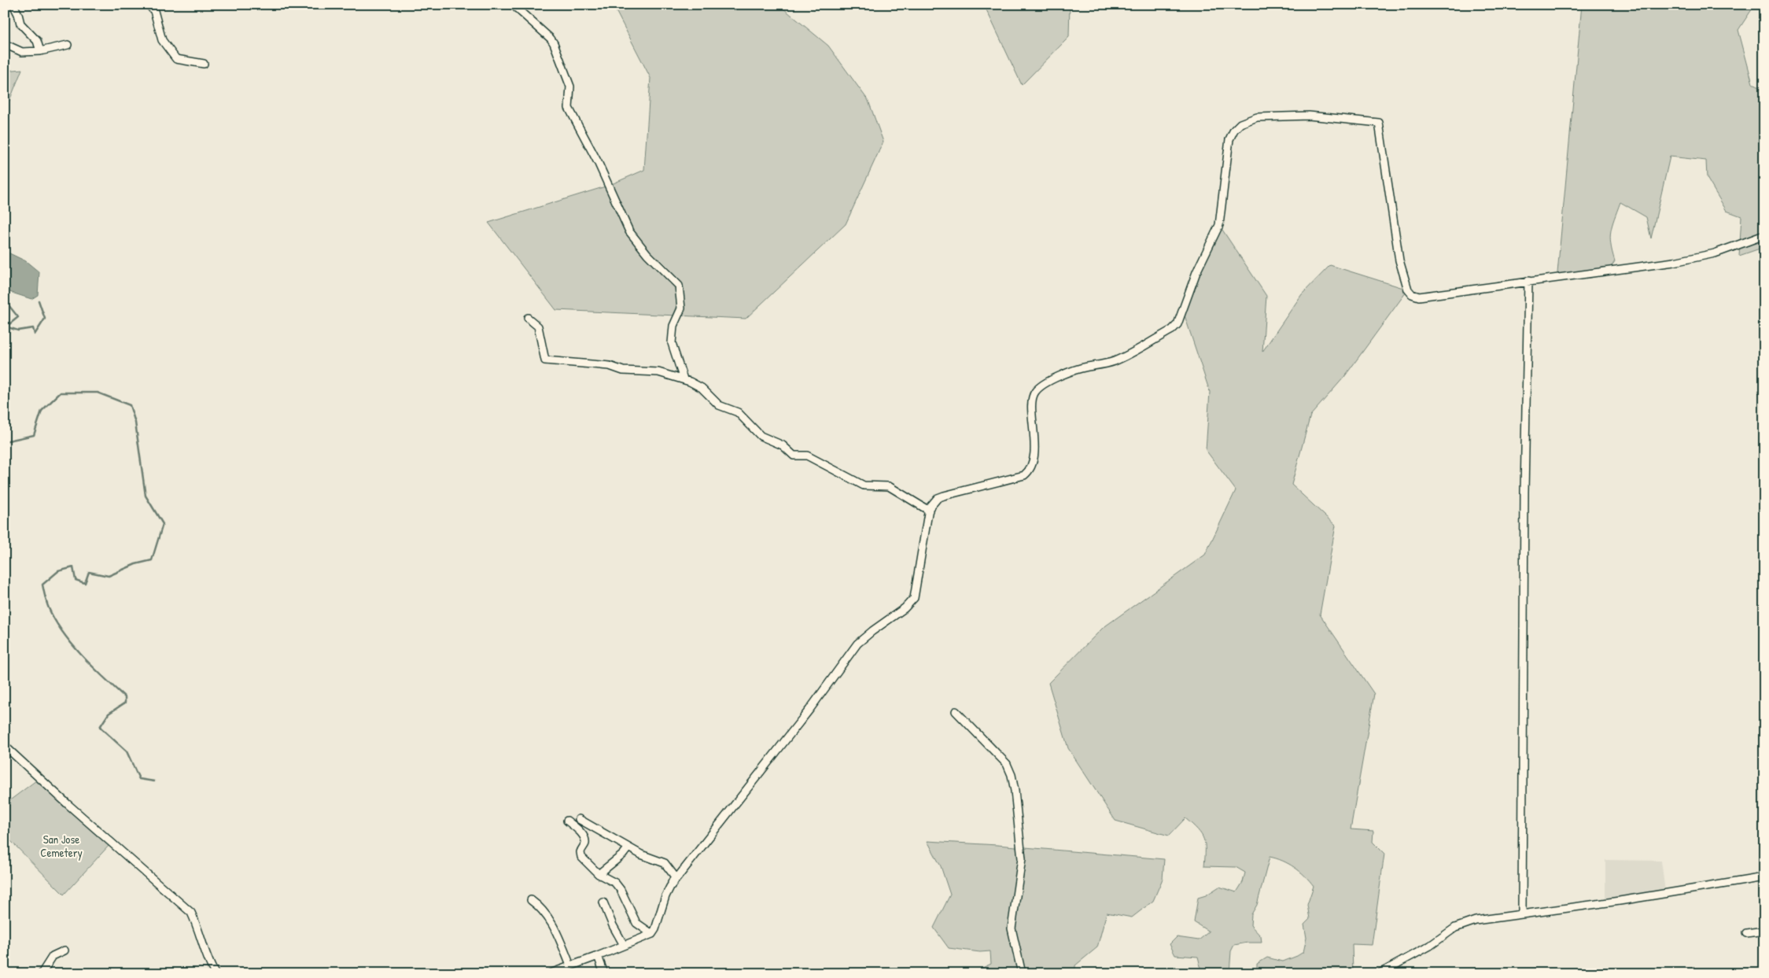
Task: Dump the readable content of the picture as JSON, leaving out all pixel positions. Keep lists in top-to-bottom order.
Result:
{
  "parks": ["San Jose Cemetery"]
}
